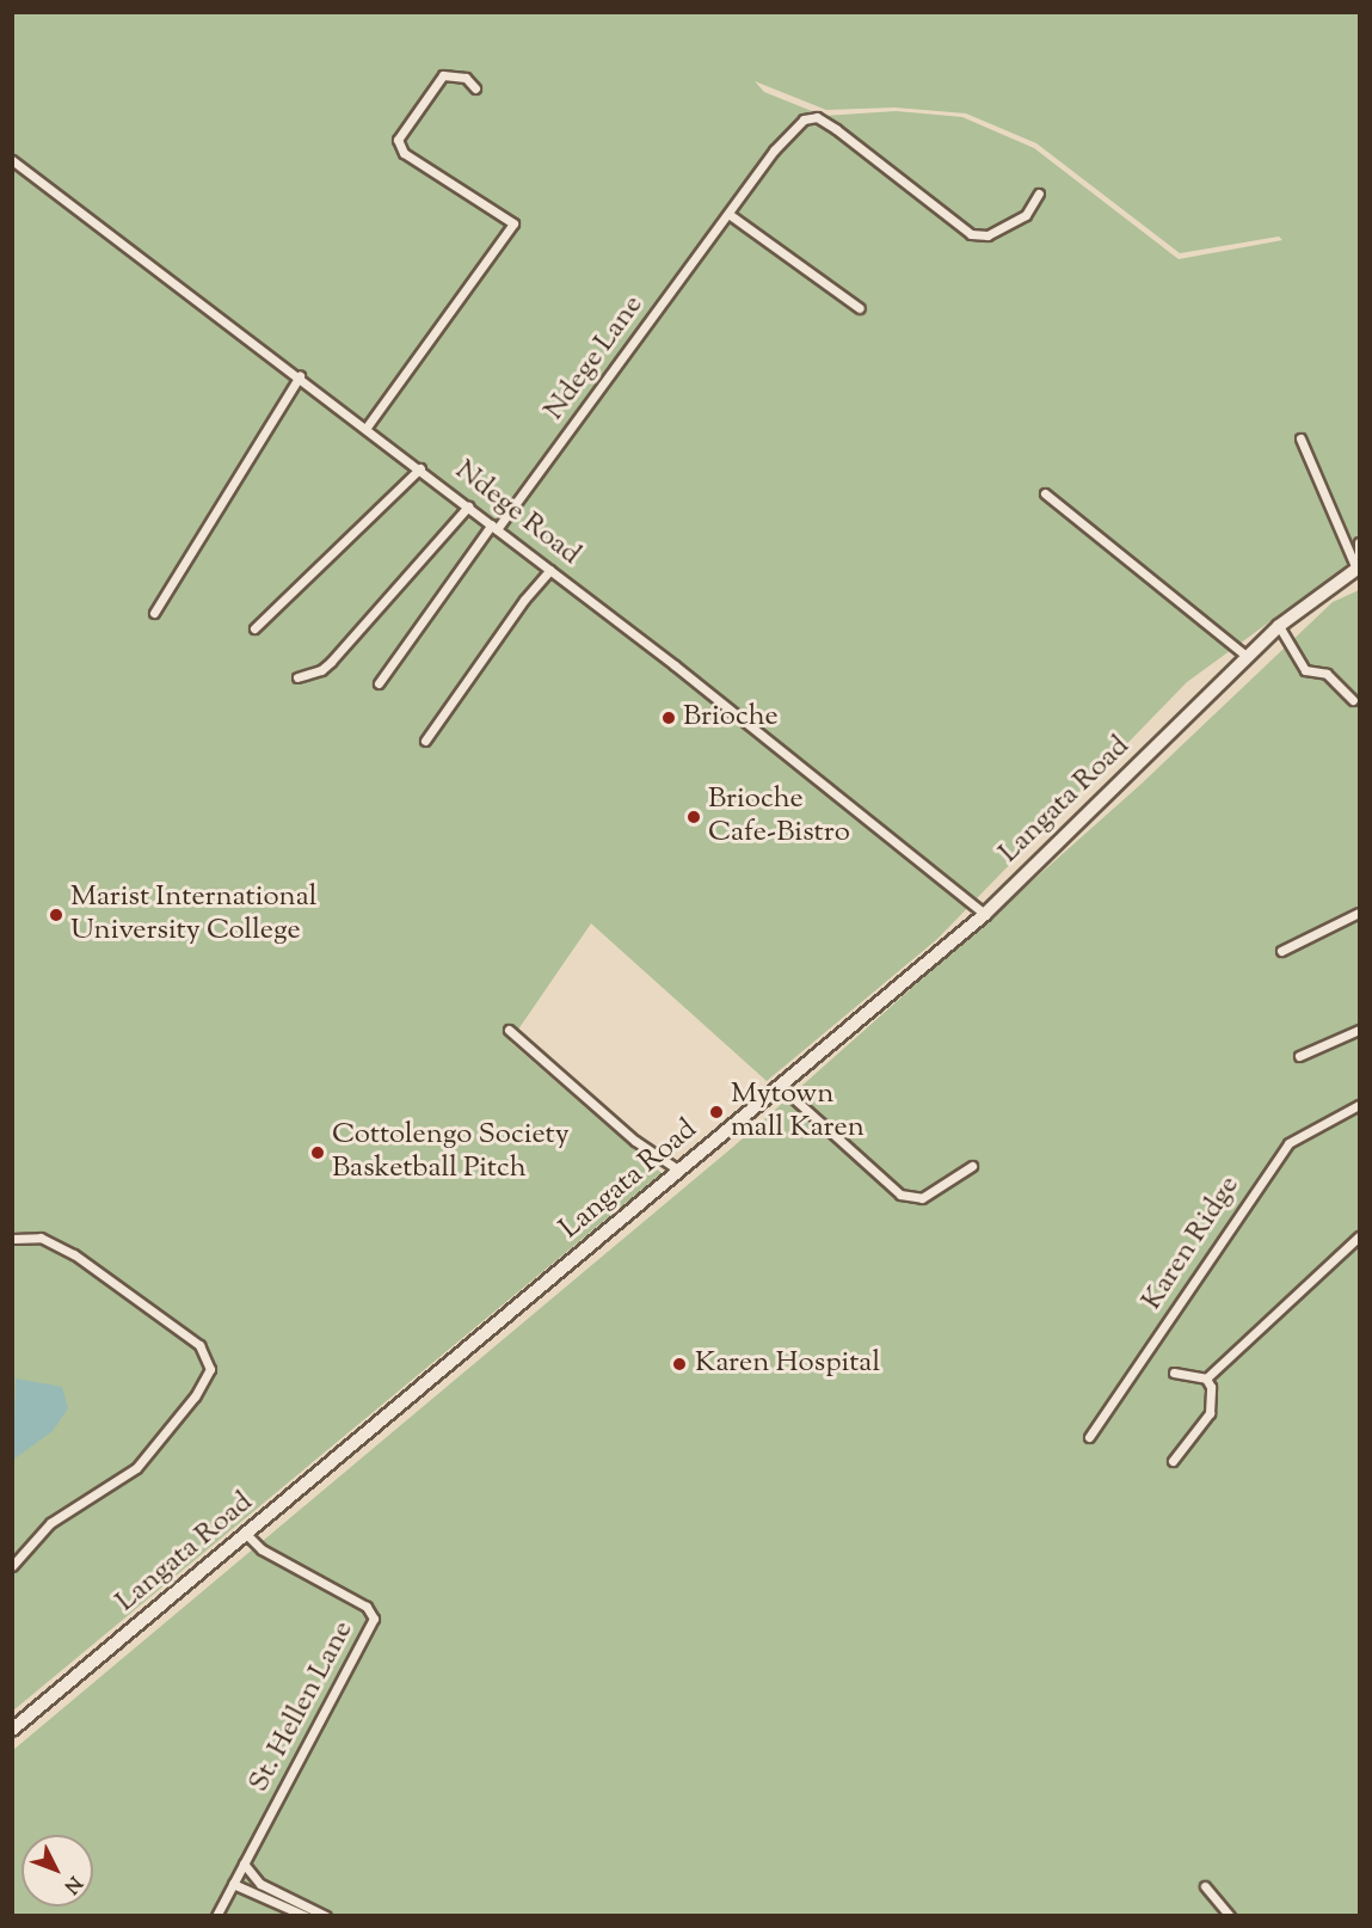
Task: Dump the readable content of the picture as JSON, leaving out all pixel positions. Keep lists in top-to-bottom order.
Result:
{
  "streets": {
    "main road": ["Langata Road"],
    "street": [
      "Ndege Lane",
      "Ndege Road",
      "Karen Ridge",
      "St. Hellen Lane"
    ]
  },
  "crossings": [
    ["Ndege Lane", "Ndege Road"],
    ["Ndege Road", "Langata Road"],
    ["Langata Road", "St. Hellen Lane"]
  ],
  "places": [
    "Brioche",
    "Brioche Cafe-Bistro",
    "Marist International University College",
    "Mytown mall Karen",
    "Cottolengo Society Basketball Pitch",
    "Karen Hospital"
  ],
  "north": "bottom right"
}
